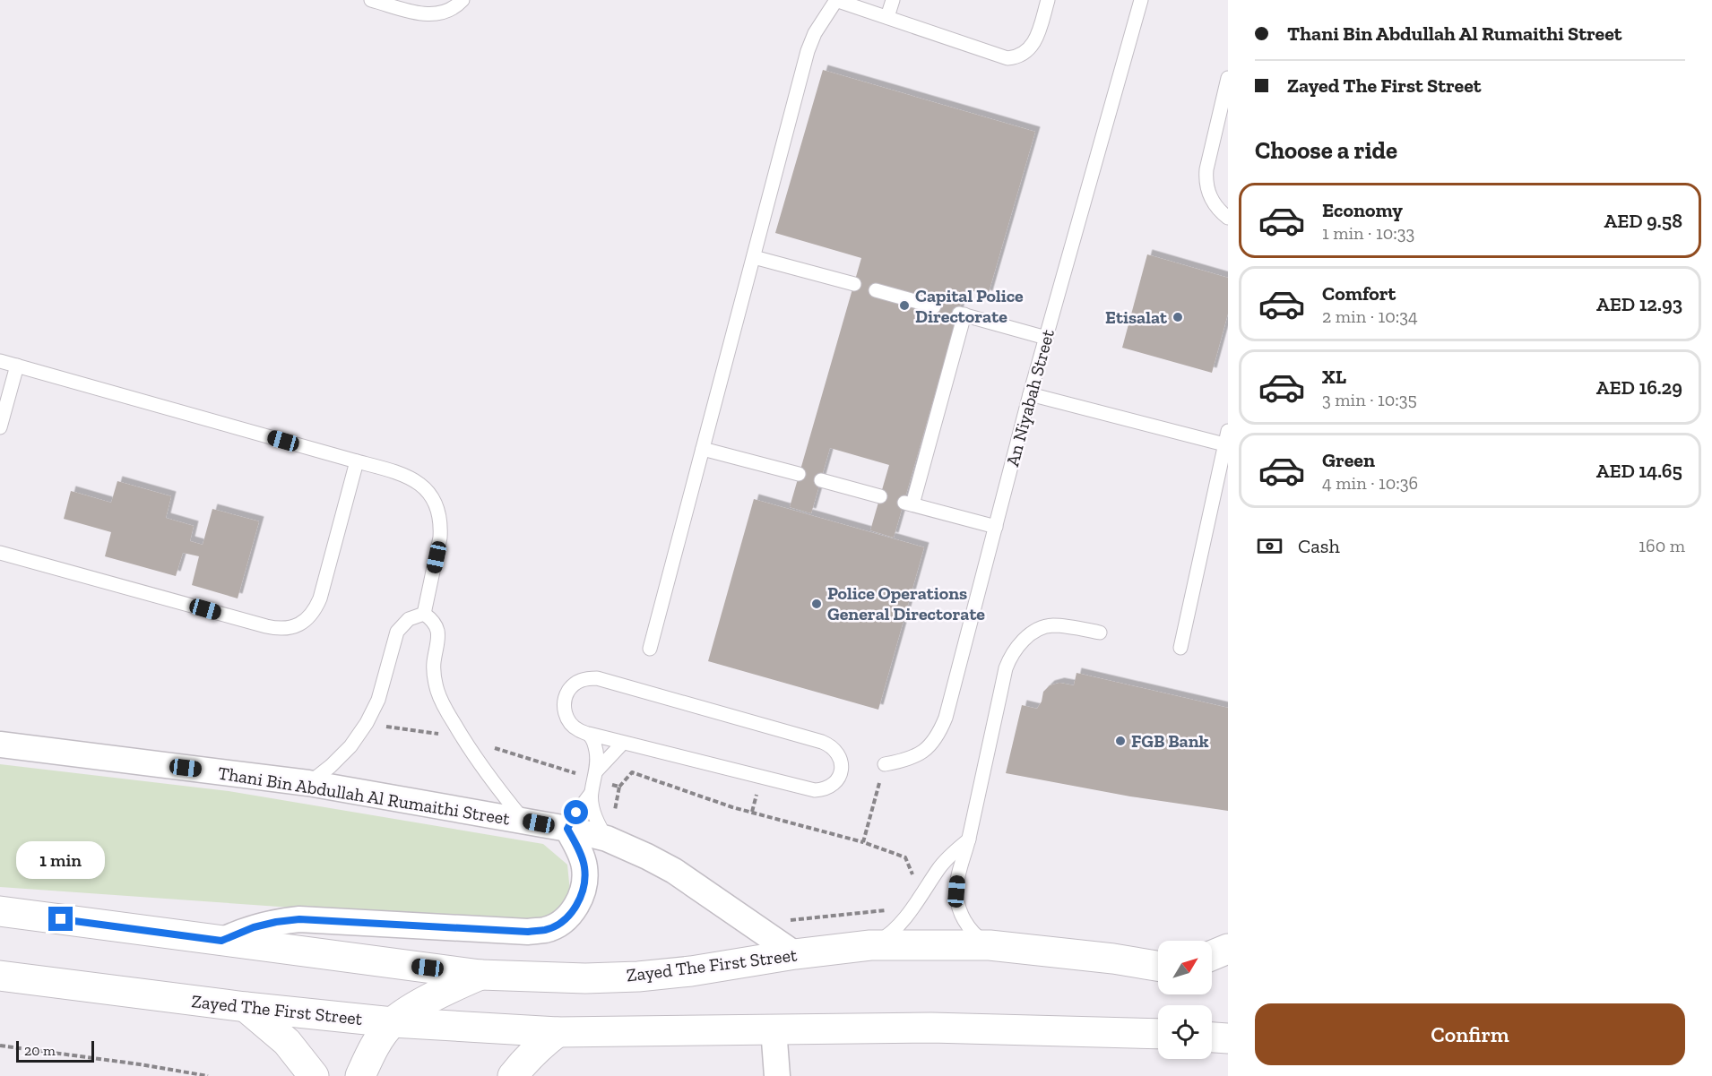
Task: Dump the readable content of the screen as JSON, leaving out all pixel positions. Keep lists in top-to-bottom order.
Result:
{
  "streets": {
    "main road": ["Zayed The First Street"],
    "street": ["Thani Bin Abdullah Al Rumaithi Street"],
    "lane": ["An Niyabah Street"]
  },
  "crossings": [
    ["Thani Bin Abdullah Al Rumaithi Street", "Zayed The First Street"]
  ],
  "places": [
    "Capital Police Directorate",
    "Etisalat",
    "Police Operations General Directorate",
    "FGB Bank"
  ],
  "scale_bar": "20 m",
  "north": "top right",
  "page": {
    "banner": ["Thani Bin Abdullah Al Rumaithi Street", "Zayed The First Street"],
    "heading": "Choose a ride",
    "list": [
      {
        "name": "Economy",
        "note": "1 min · 10:33",
        "value": "AED 9.58"
      },
      {
        "name": "Comfort",
        "note": "2 min · 10:34",
        "value": "AED 12.93"
      },
      {
        "name": "XL",
        "note": "3 min · 10:35",
        "value": "AED 16.29"
      },
      {
        "name": "Green",
        "note": "4 min · 10:36",
        "value": "AED 14.65"
      }
    ],
    "pay": ["Cash", "160 m"],
    "bubble": "1 min",
    "buttons": "Confirm",
    "scale": "20 m"
  }
}
